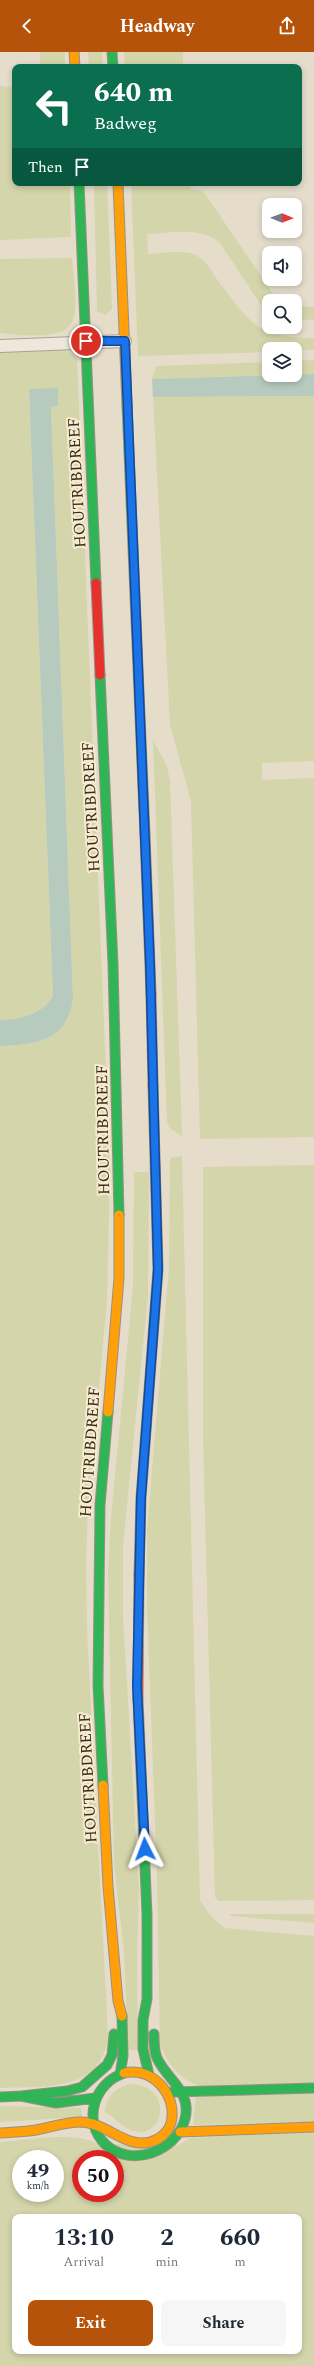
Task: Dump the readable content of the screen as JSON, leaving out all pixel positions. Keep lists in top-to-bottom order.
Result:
{
  "streets": {
    "main road": ["HOUTRIBDREEF"]
  },
  "north": "right",
  "page": {
    "header": "Headway",
    "turn": ["640 m", "Badweg"],
    "then": "Then",
    "speed": "49 km/h",
    "limit": "50",
    "eta": [
      "13:10",
      "Arrival",
      "2",
      "min",
      "660",
      "m"
    ],
    "buttons": ["Exit", "Share"]
  }
}
